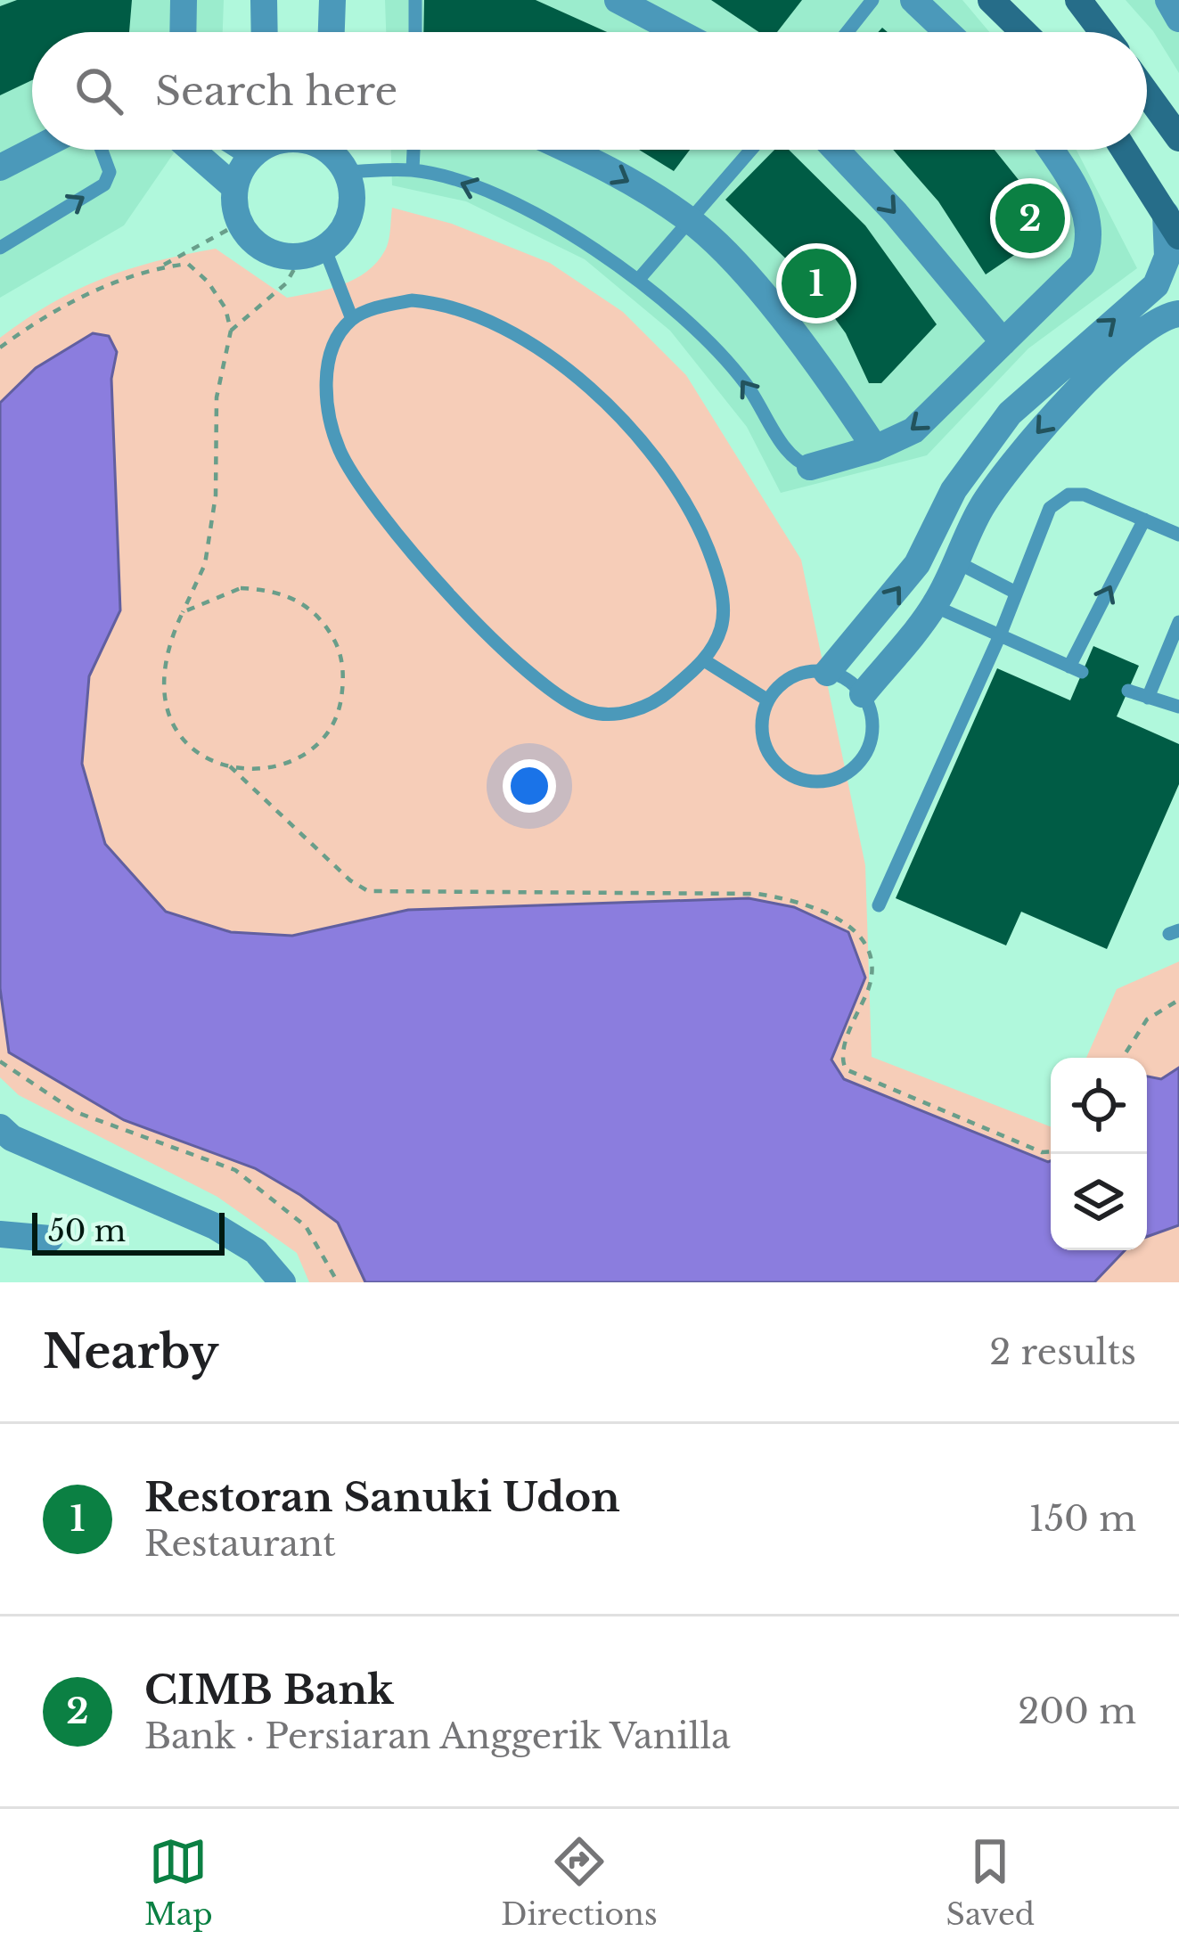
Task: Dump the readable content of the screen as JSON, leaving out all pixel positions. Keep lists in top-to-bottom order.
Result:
{
  "scale_bar": "50 m",
  "page": {
    "search": "Search here",
    "pins": ["2", "1"],
    "scale": "50 m",
    "heading": ["Nearby", "2 results"],
    "list": [
      {
        "mark": "1",
        "name": "Restoran Sanuki Udon",
        "note": "Restaurant",
        "value": "150 m"
      },
      {
        "mark": "2",
        "name": "CIMB Bank",
        "note": "Bank · Persiaran Anggerik Vanilla",
        "value": "200 m"
      }
    ],
    "nav": ["Map", "Directions", "Saved"]
  }
}
